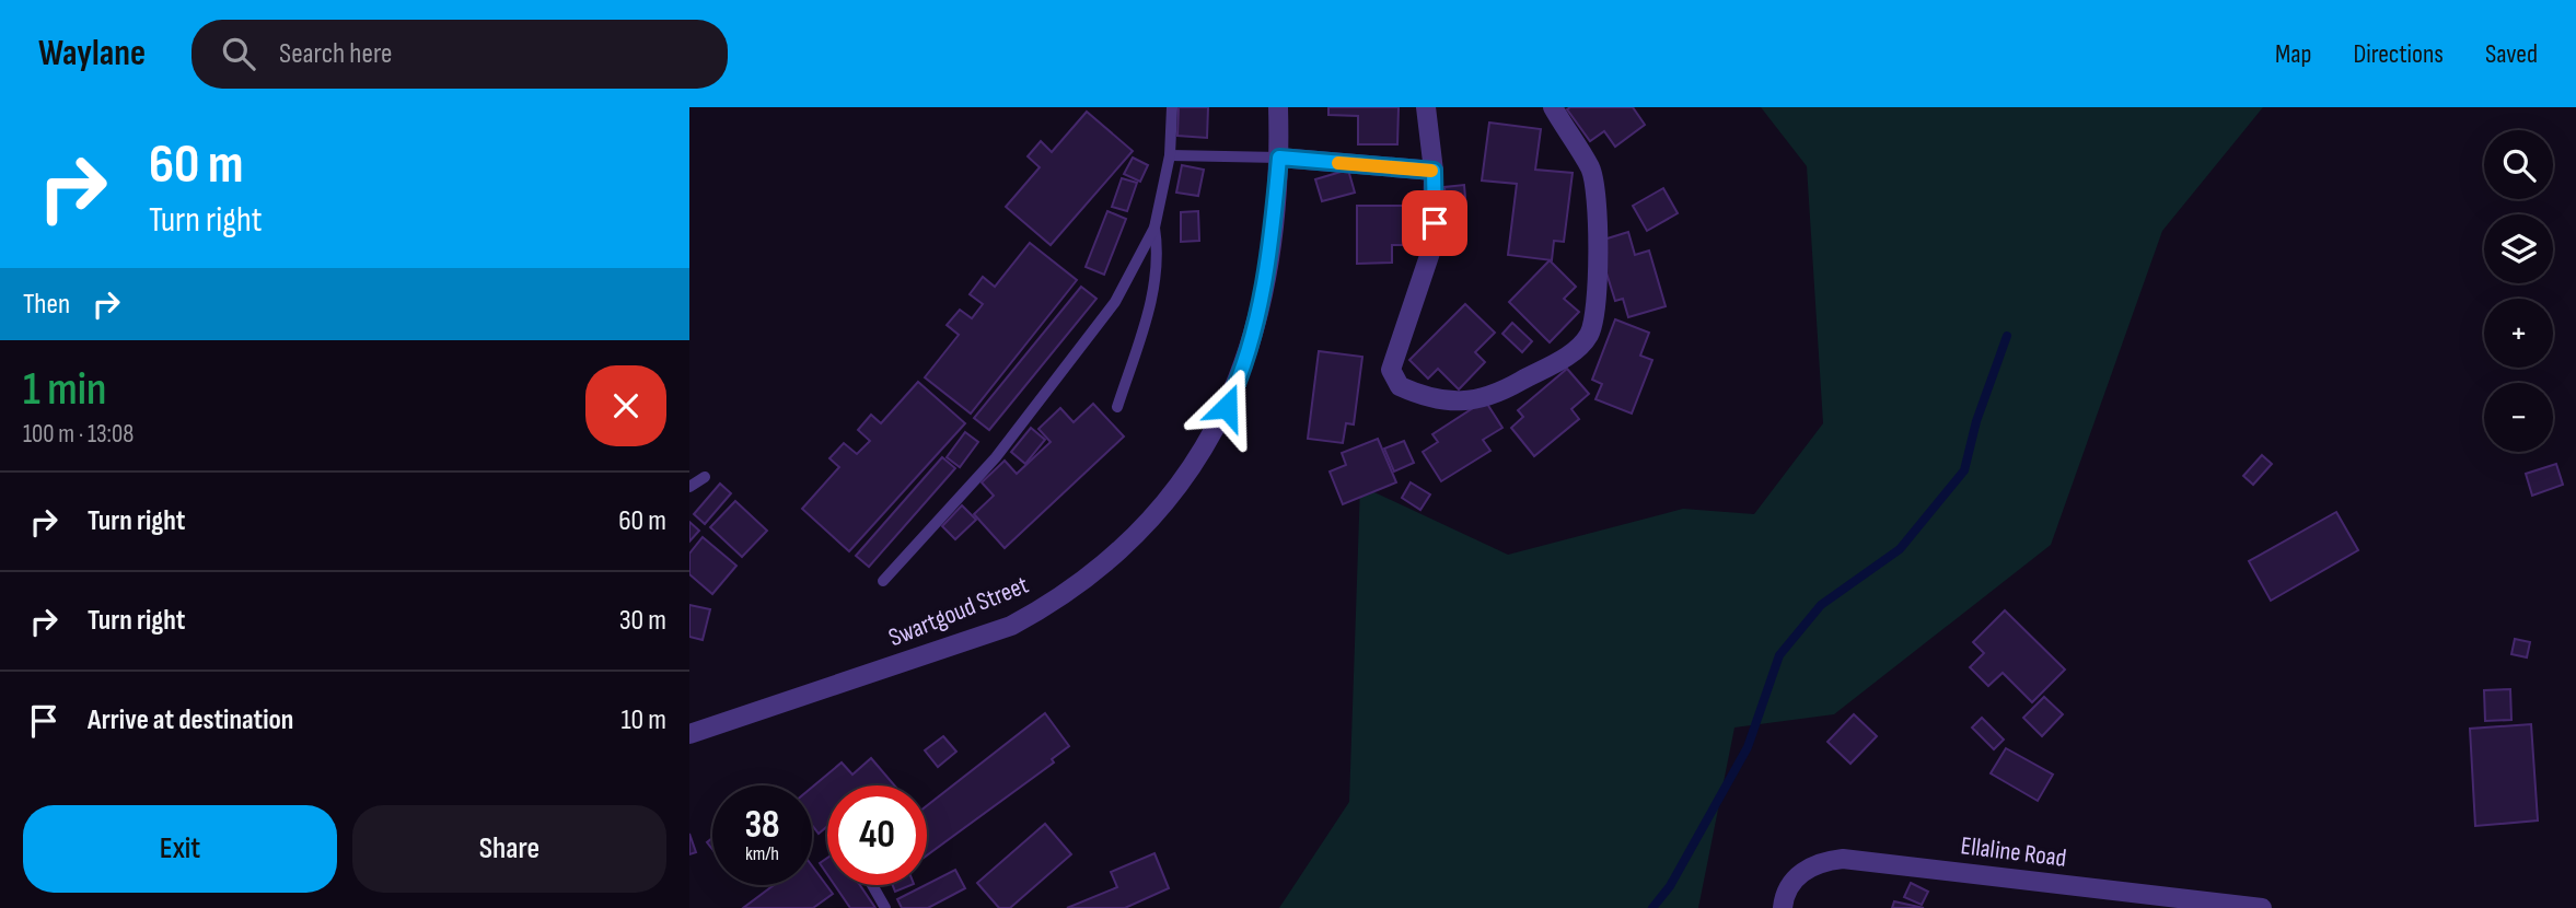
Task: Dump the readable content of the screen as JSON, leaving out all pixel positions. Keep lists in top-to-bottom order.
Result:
{
  "streets": {
    "street": ["Swartgoud Street", "Ellaline Road"]
  },
  "page": {
    "header": "Waylane",
    "search": "Search here",
    "nav": ["Map", "Directions", "Saved"],
    "turn": ["60 m", "Turn right"],
    "map_buttons": ["+", "−"],
    "then": "Then",
    "heading": ["1 min", "100 m · 13:08"],
    "list": [
      {
        "name": "Turn right",
        "value": "60 m"
      },
      {
        "name": "Turn right",
        "value": "30 m"
      },
      {
        "name": "Arrive at destination",
        "value": "10 m"
      }
    ],
    "speed": "38 km/h",
    "limit": "40",
    "buttons": ["Exit", "Share"]
  }
}
